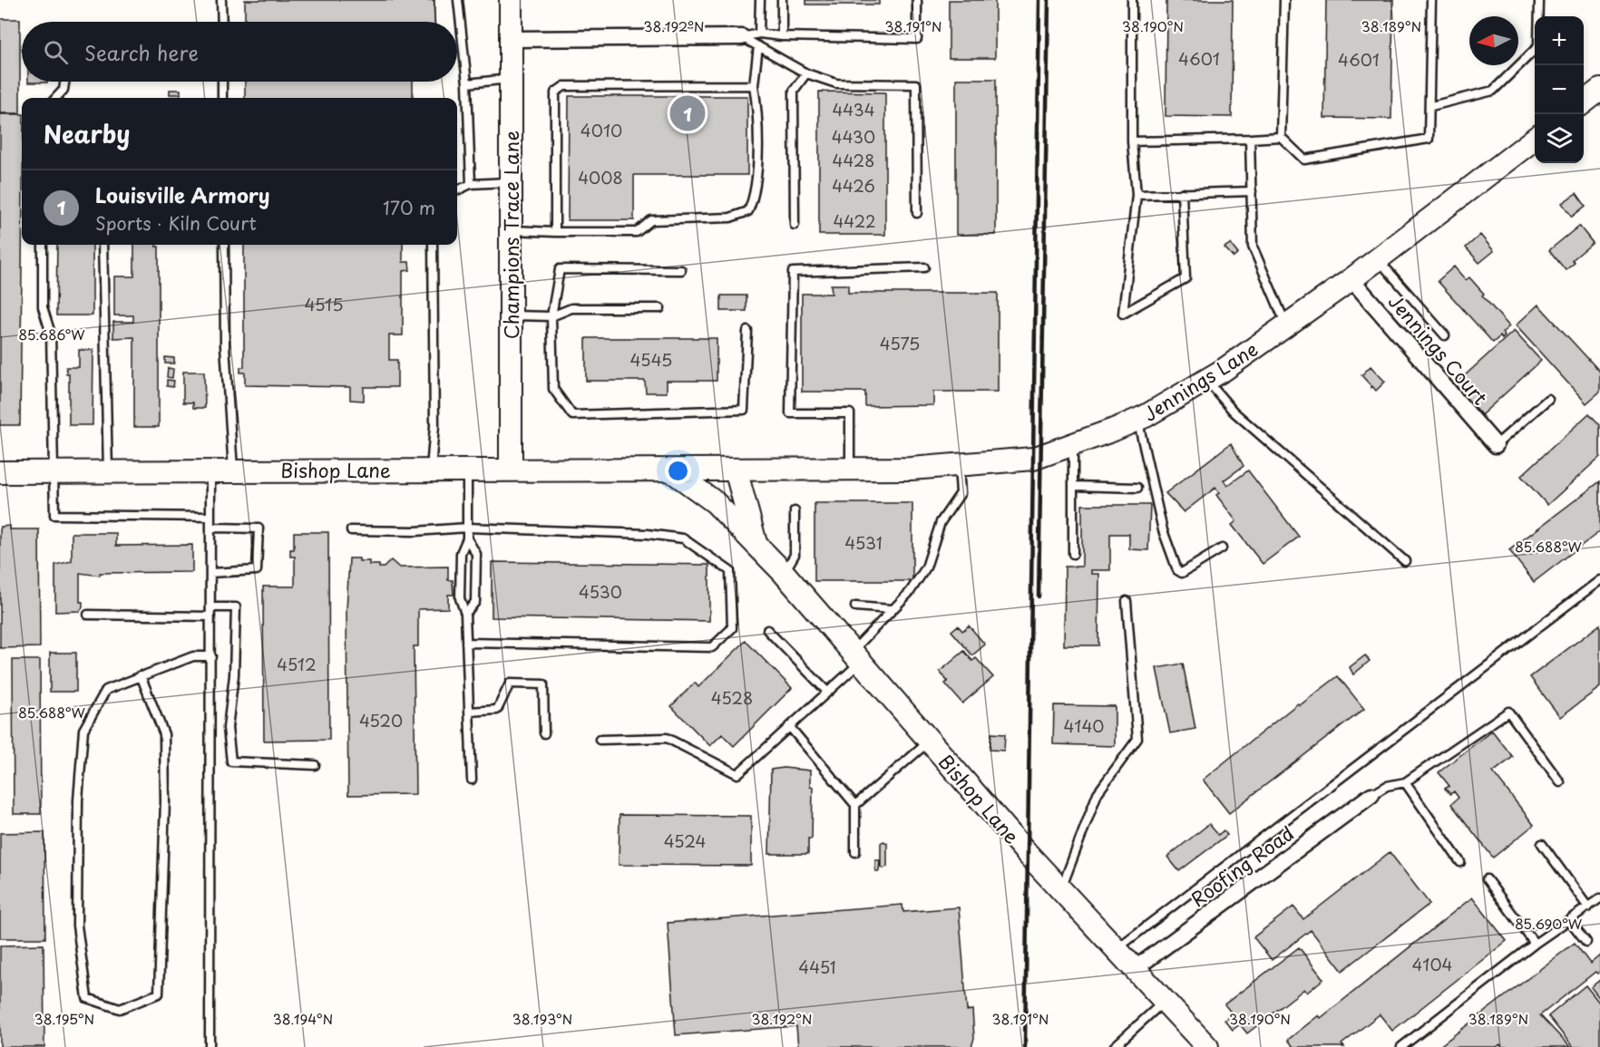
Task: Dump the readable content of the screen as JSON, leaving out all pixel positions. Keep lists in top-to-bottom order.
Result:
{
  "streets": {
    "street": [
      "Champions Trace Lane",
      "Jennings Court",
      "Jennings Lane",
      "Bishop Lane",
      "Roofing Road"
    ]
  },
  "crossings": [
    ["Champions Trace Lane", "Bishop Lane"],
    ["Jennings Court", "Jennings Lane"],
    ["Jennings Lane", "Bishop Lane"],
    ["Bishop Lane", "Roofing Road"]
  ],
  "house_numbers": [
    "4601",
    "4601",
    "4434",
    "4010",
    "4430",
    "4428",
    "4008",
    "4426",
    "4422",
    "4515",
    "4575",
    "4545",
    "4531",
    "4530",
    "4512",
    "4528",
    "4520",
    "4140",
    "4524",
    "4104",
    "4451"
  ],
  "north": "left",
  "page": {
    "map_buttons": ["+", "−"],
    "search": "Search here",
    "pins": "1",
    "heading": "Nearby",
    "list": [
      {
        "mark": "1",
        "name": "Louisville Armory",
        "note": "Sports · Kiln Court",
        "value": "170 m"
      }
    ]
  },
  "coordinates": [
    "38.192°N",
    "38.191°N",
    "38.190°N",
    "38.189°N",
    "85.686°W",
    "85.688°W",
    "85.690°W",
    "38.195°N",
    "38.194°N",
    "38.193°N"
  ]
}
